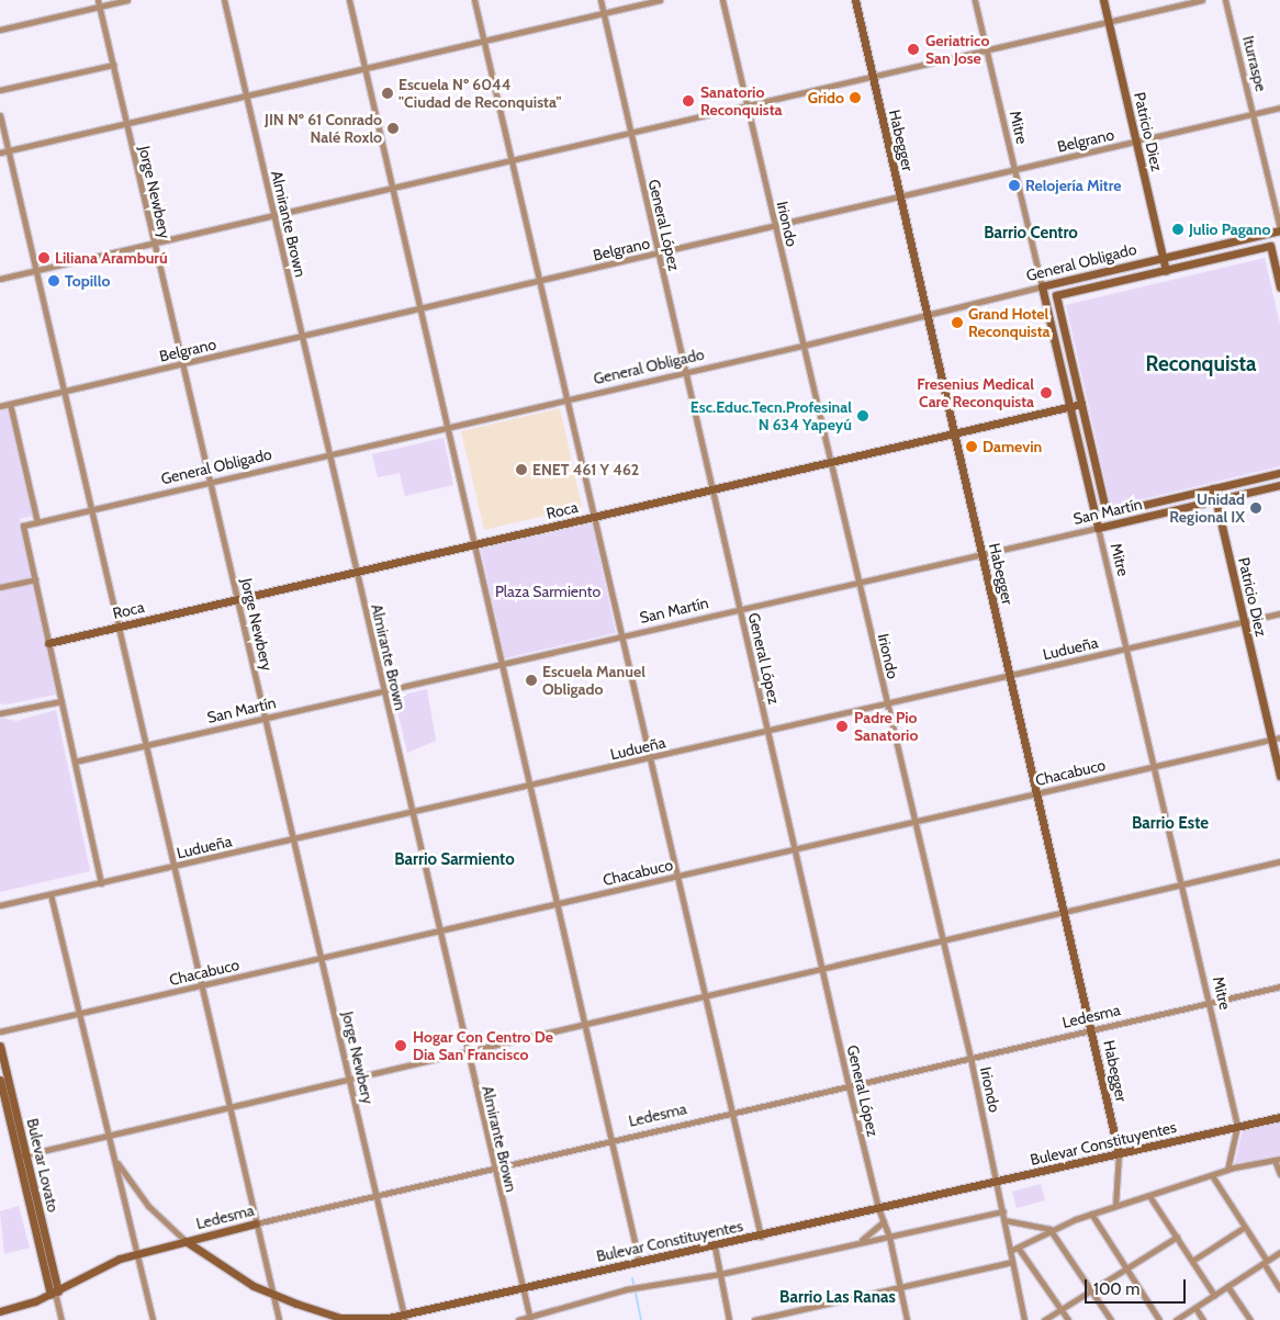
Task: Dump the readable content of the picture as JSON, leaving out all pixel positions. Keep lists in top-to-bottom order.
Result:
{
  "streets": {
    "street": [
      "Iturraspe",
      "Mitre",
      "Patricio Diez",
      "Habegger",
      "Belgrano",
      "Jorge Newbery",
      "Almirante Brown",
      "Iriondo",
      "General López",
      "General Obligado",
      "Roca",
      "San Martín",
      "Ludueña",
      "Chacabuco",
      "Ledesma",
      "Bulevar Constituyentes",
      "Bulevar Lovato"
    ]
  },
  "crossings": [
    ["Iturraspe", "Belgrano"],
    ["Iturraspe", "General Obligado"],
    ["Mitre", "Belgrano"],
    ["Mitre", "General Obligado"],
    ["Mitre", "Roca"],
    ["Mitre", "San Martín"],
    ["Mitre", "Ludueña"],
    ["Mitre", "Chacabuco"],
    ["Mitre", "Ledesma"],
    ["Mitre", "Bulevar Constituyentes"],
    ["Patricio Diez", "Belgrano"],
    ["Patricio Diez", "General Obligado"],
    ["Patricio Diez", "San Martín"],
    ["Patricio Diez", "Ludueña"],
    ["Patricio Diez", "Chacabuco"],
    ["Habegger", "Belgrano"],
    ["Habegger", "General Obligado"],
    ["Habegger", "Roca"],
    ["Habegger", "San Martín"],
    ["Habegger", "Ludueña"],
    ["Habegger", "Chacabuco"],
    ["Habegger", "Ledesma"],
    ["Habegger", "Bulevar Constituyentes"],
    ["Belgrano", "Jorge Newbery"],
    ["Belgrano", "Almirante Brown"],
    ["Belgrano", "Iriondo"],
    ["Belgrano", "General López"],
    ["Jorge Newbery", "General Obligado"],
    ["Jorge Newbery", "Roca"],
    ["Jorge Newbery", "San Martín"],
    ["Jorge Newbery", "Ludueña"],
    ["Jorge Newbery", "Chacabuco"],
    ["Jorge Newbery", "Ledesma"],
    ["Jorge Newbery", "Bulevar Constituyentes"],
    ["Almirante Brown", "General Obligado"],
    ["Almirante Brown", "Roca"],
    ["Almirante Brown", "San Martín"],
    ["Almirante Brown", "Ludueña"],
    ["Almirante Brown", "Chacabuco"],
    ["Almirante Brown", "Ledesma"],
    ["Almirante Brown", "Bulevar Constituyentes"],
    ["Iriondo", "General Obligado"],
    ["Iriondo", "Roca"],
    ["Iriondo", "San Martín"],
    ["Iriondo", "Ludueña"],
    ["Iriondo", "Chacabuco"],
    ["Iriondo", "Ledesma"],
    ["Iriondo", "Bulevar Constituyentes"],
    ["General López", "General Obligado"],
    ["General López", "Roca"],
    ["General López", "San Martín"],
    ["General López", "Ludueña"],
    ["General López", "Chacabuco"],
    ["General López", "Ledesma"],
    ["General López", "Bulevar Constituyentes"],
    ["Roca", "San Martín"],
    ["Ledesma", "Bulevar Constituyentes"],
    ["Ledesma", "Bulevar Lovato"]
  ],
  "districts": [
    "Barrio Centro",
    "Reconquista",
    "Barrio Este",
    "Barrio Sarmiento",
    "Barrio Las Ranas"
  ],
  "parks": ["Plaza Sarmiento"],
  "places": [
    "Geriatrico San Jose",
    "Escuela Nº 6044 \"Ciudad de Reconquista\"",
    "Grido",
    "Sanatorio Reconquista",
    "JIN Nº 61 Conrado Nalé Roxlo",
    "Relojería Mitre",
    "Julio Pagano",
    "Liliana Aramburú",
    "Topillo",
    "Grand Hotel Reconquista",
    "Fresenius Medical Care Reconquista",
    "Esc.Educ.Tecn.Profesinal N 634 Yapeyú",
    "Damevin",
    "ENET 461 Y 462",
    "Unidad Regional IX",
    "Escuela Manuel Obligado",
    "Padre Pio Sanatorio",
    "Hogar Con Centro De Dia San Francisco"
  ],
  "scale_bar": "100 m"
}
